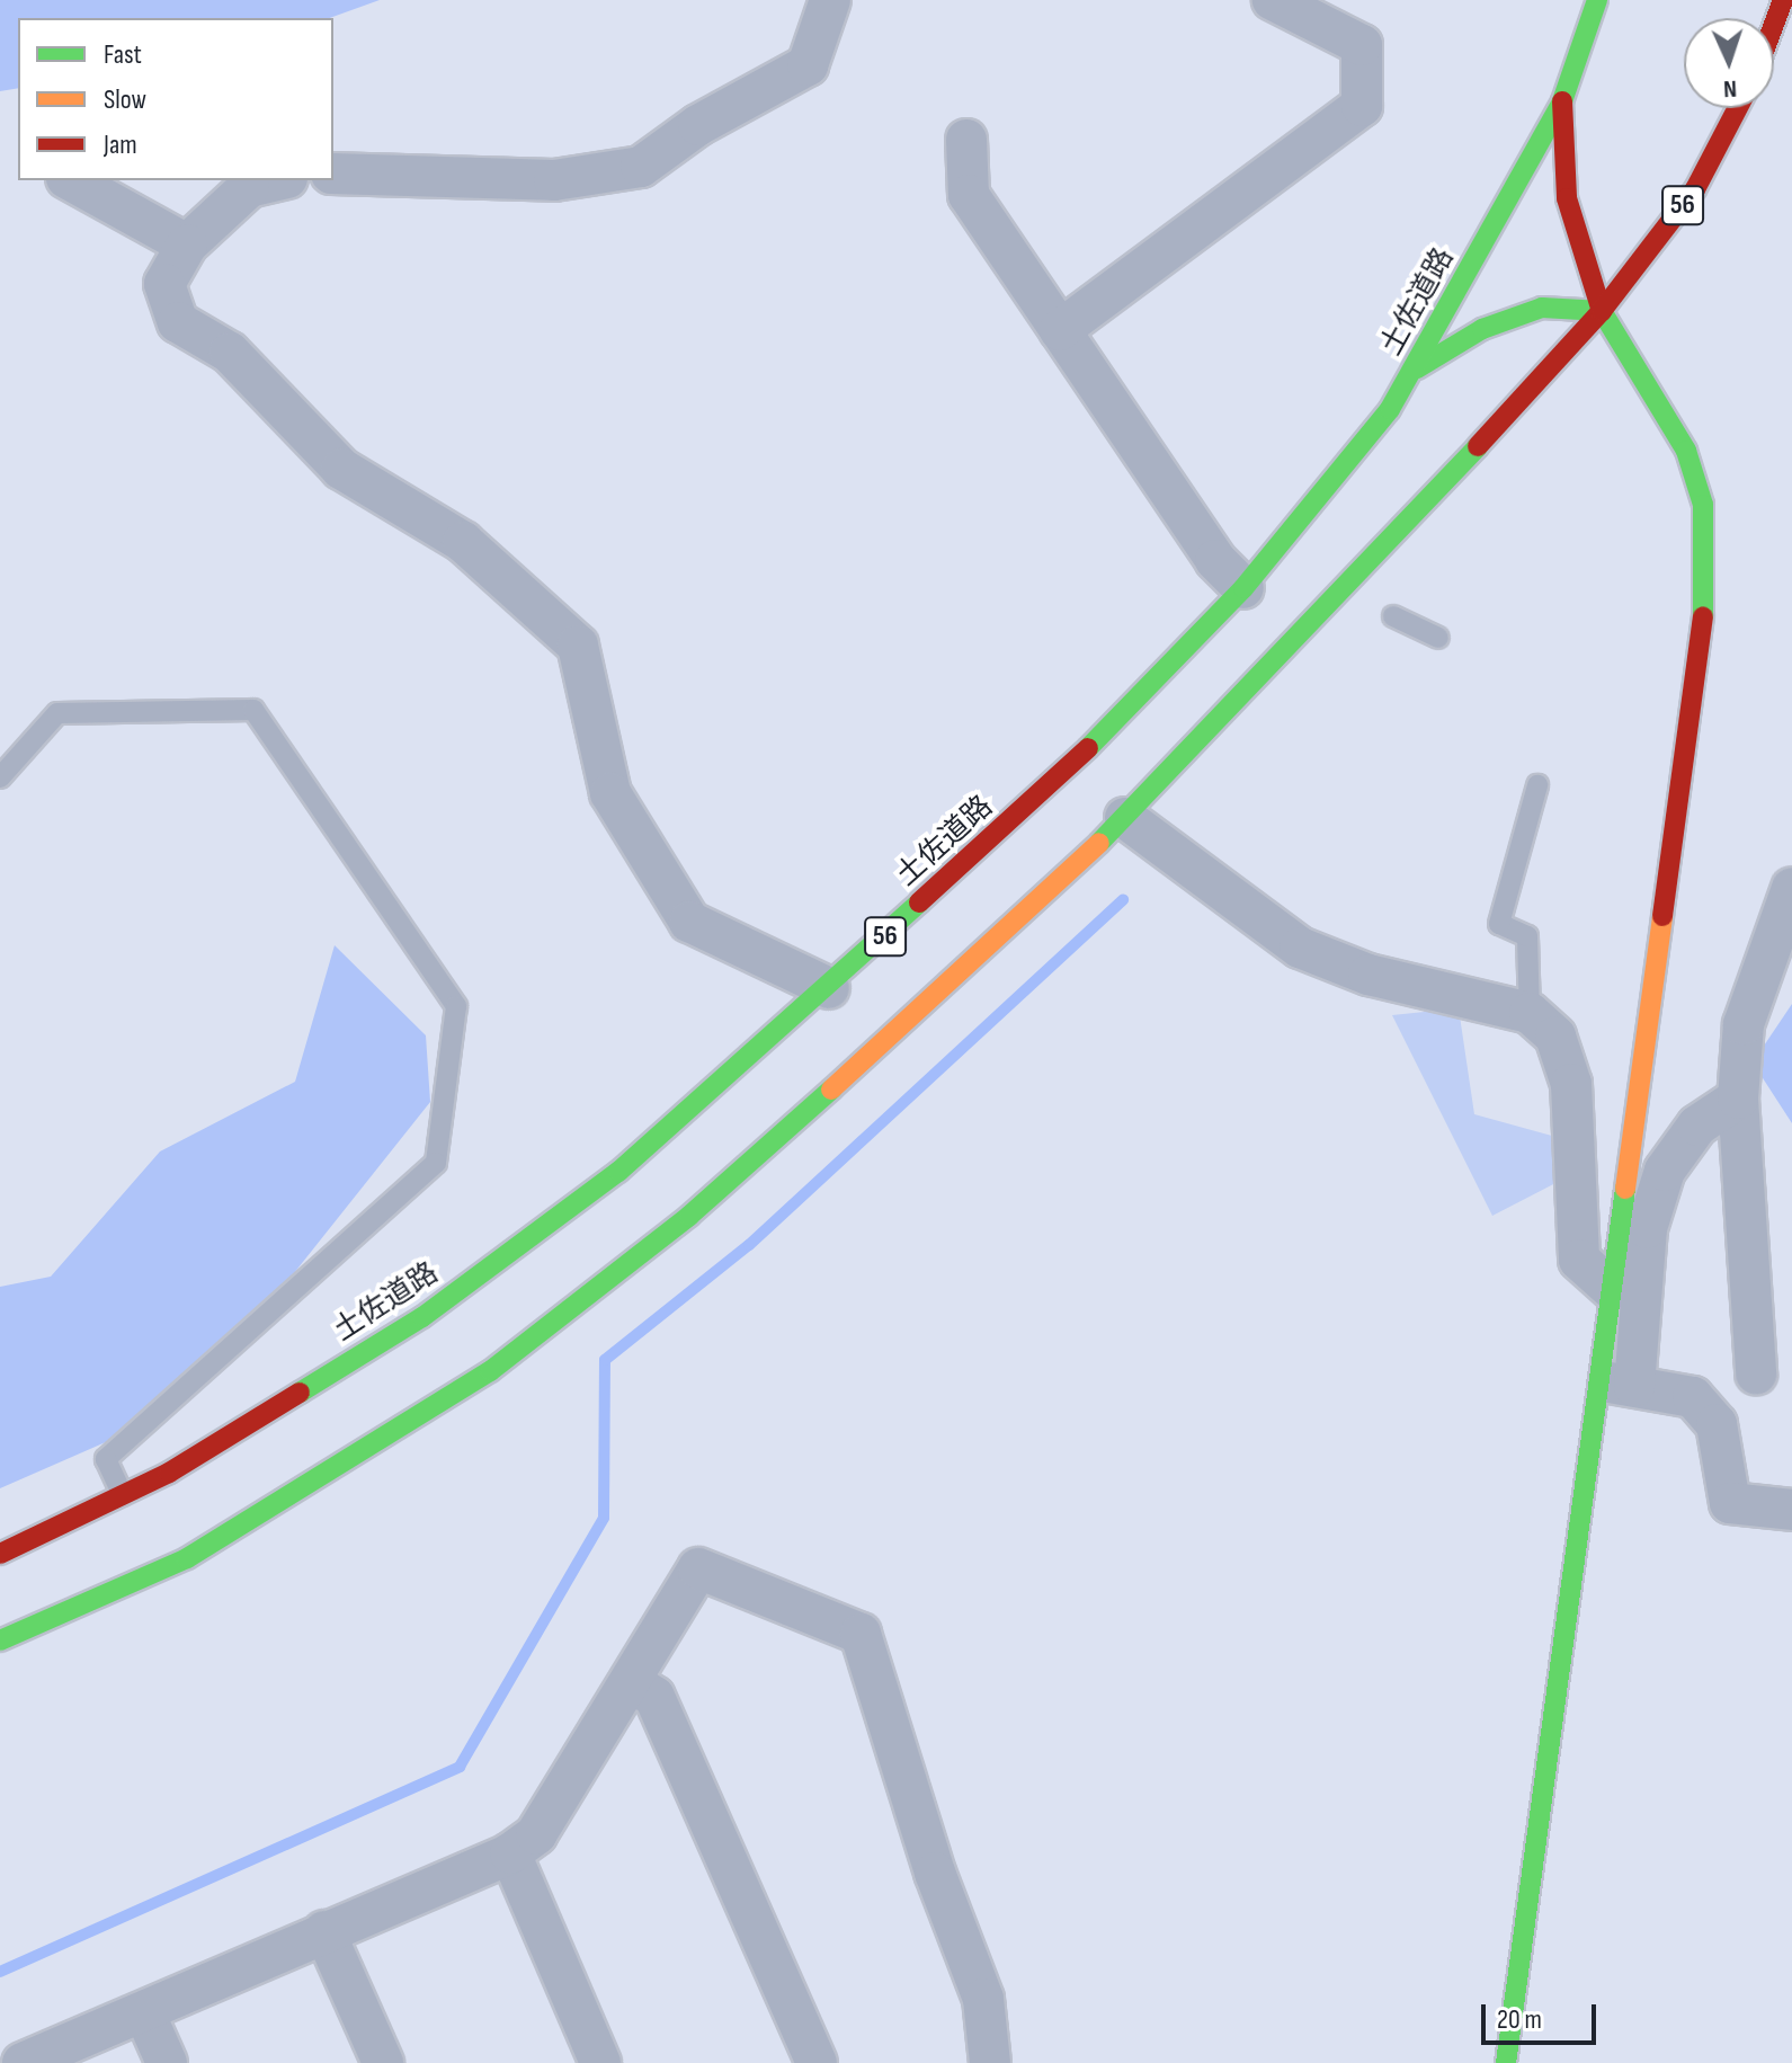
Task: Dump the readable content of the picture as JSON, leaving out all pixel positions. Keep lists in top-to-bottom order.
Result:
{
  "streets": {
    "main road": ["56", "土佐道路"]
  },
  "crossings": [
    ["56", "土佐道路"]
  ],
  "legend": ["Fast", "Slow", "Jam"],
  "scale_bar": "20 m",
  "north": "bottom"
}
